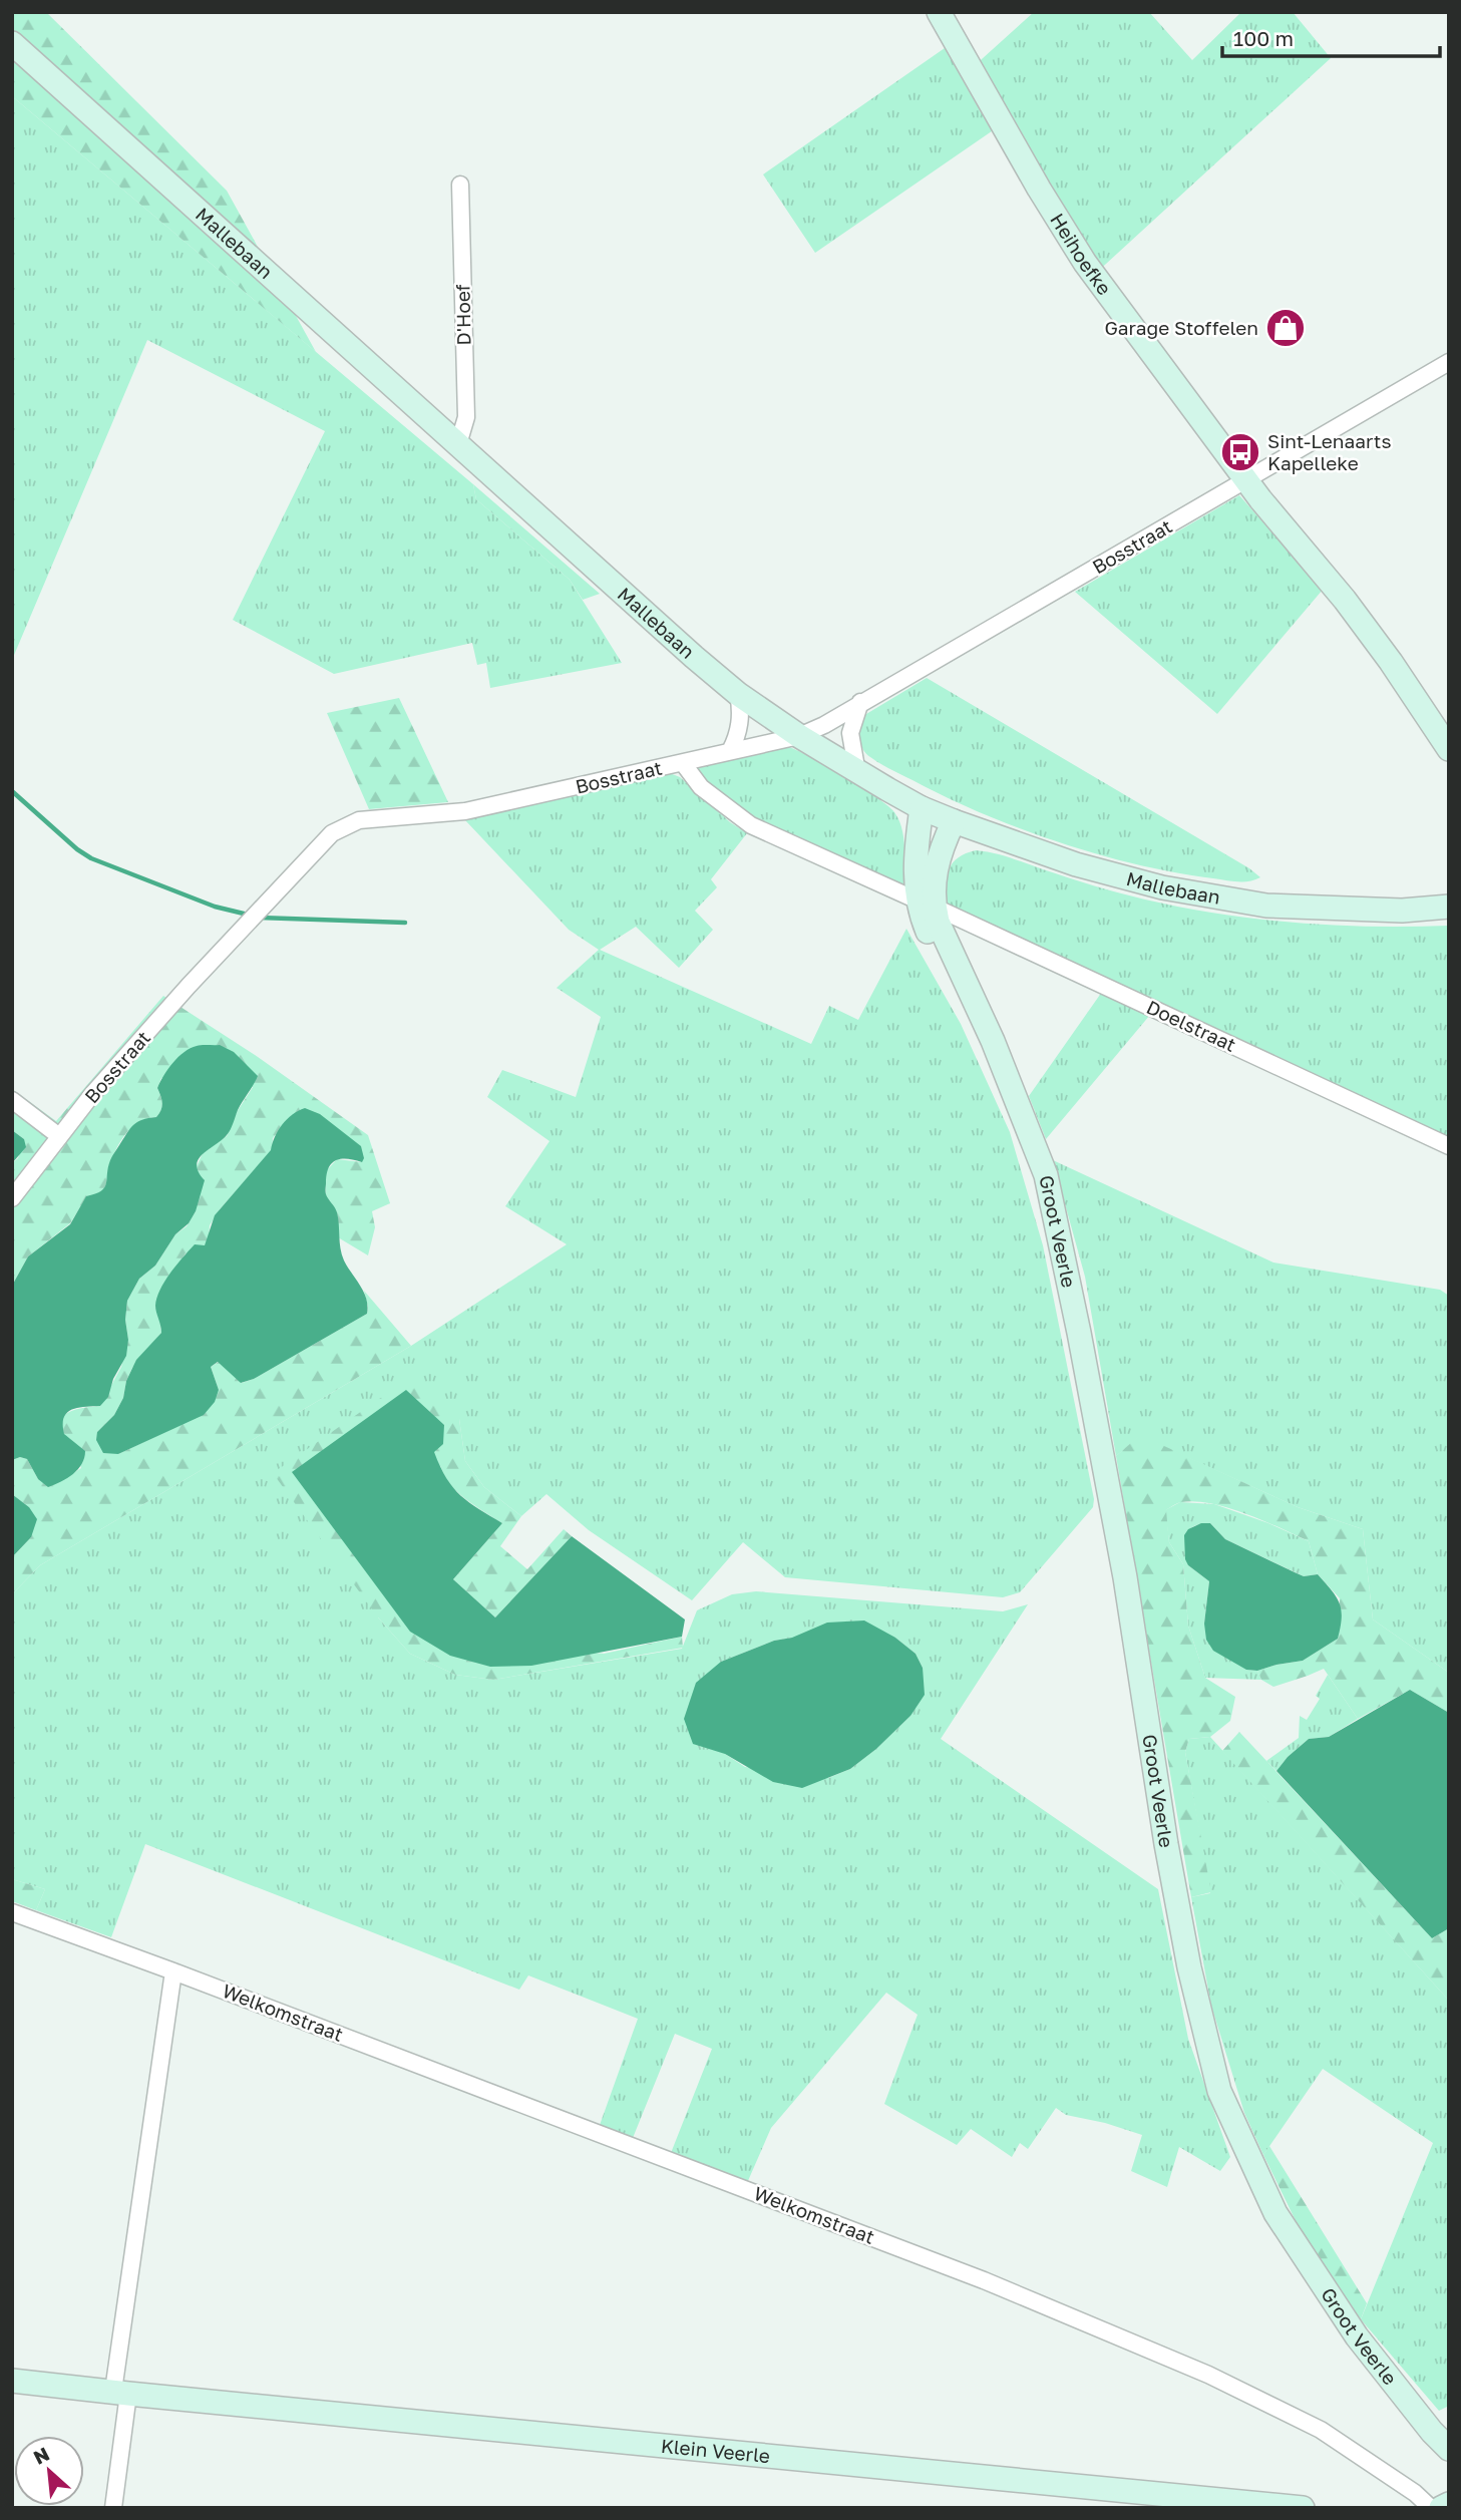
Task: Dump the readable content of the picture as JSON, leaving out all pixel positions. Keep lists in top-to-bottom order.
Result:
{
  "streets": {
    "main road": [
      "Mallebaan",
      "Heihoefke",
      "Groot Veerle",
      "Klein Veerle"
    ],
    "street": [
      "D'Hoef",
      "Bosstraat",
      "Doelstraat",
      "Welkomstraat"
    ]
  },
  "crossings": [
    ["Mallebaan", "D'Hoef"],
    ["Mallebaan", "Bosstraat"],
    ["Mallebaan", "Groot Veerle"],
    ["Heihoefke", "Bosstraat"],
    ["Bosstraat", "Doelstraat"],
    ["Doelstraat", "Groot Veerle"]
  ],
  "places": {
    "shop": ["Garage Stoffelen"],
    "bus stop": ["Sint-Lenaarts Kapelleke"]
  },
  "scale_bar": "100 m",
  "north": "top left"
}
